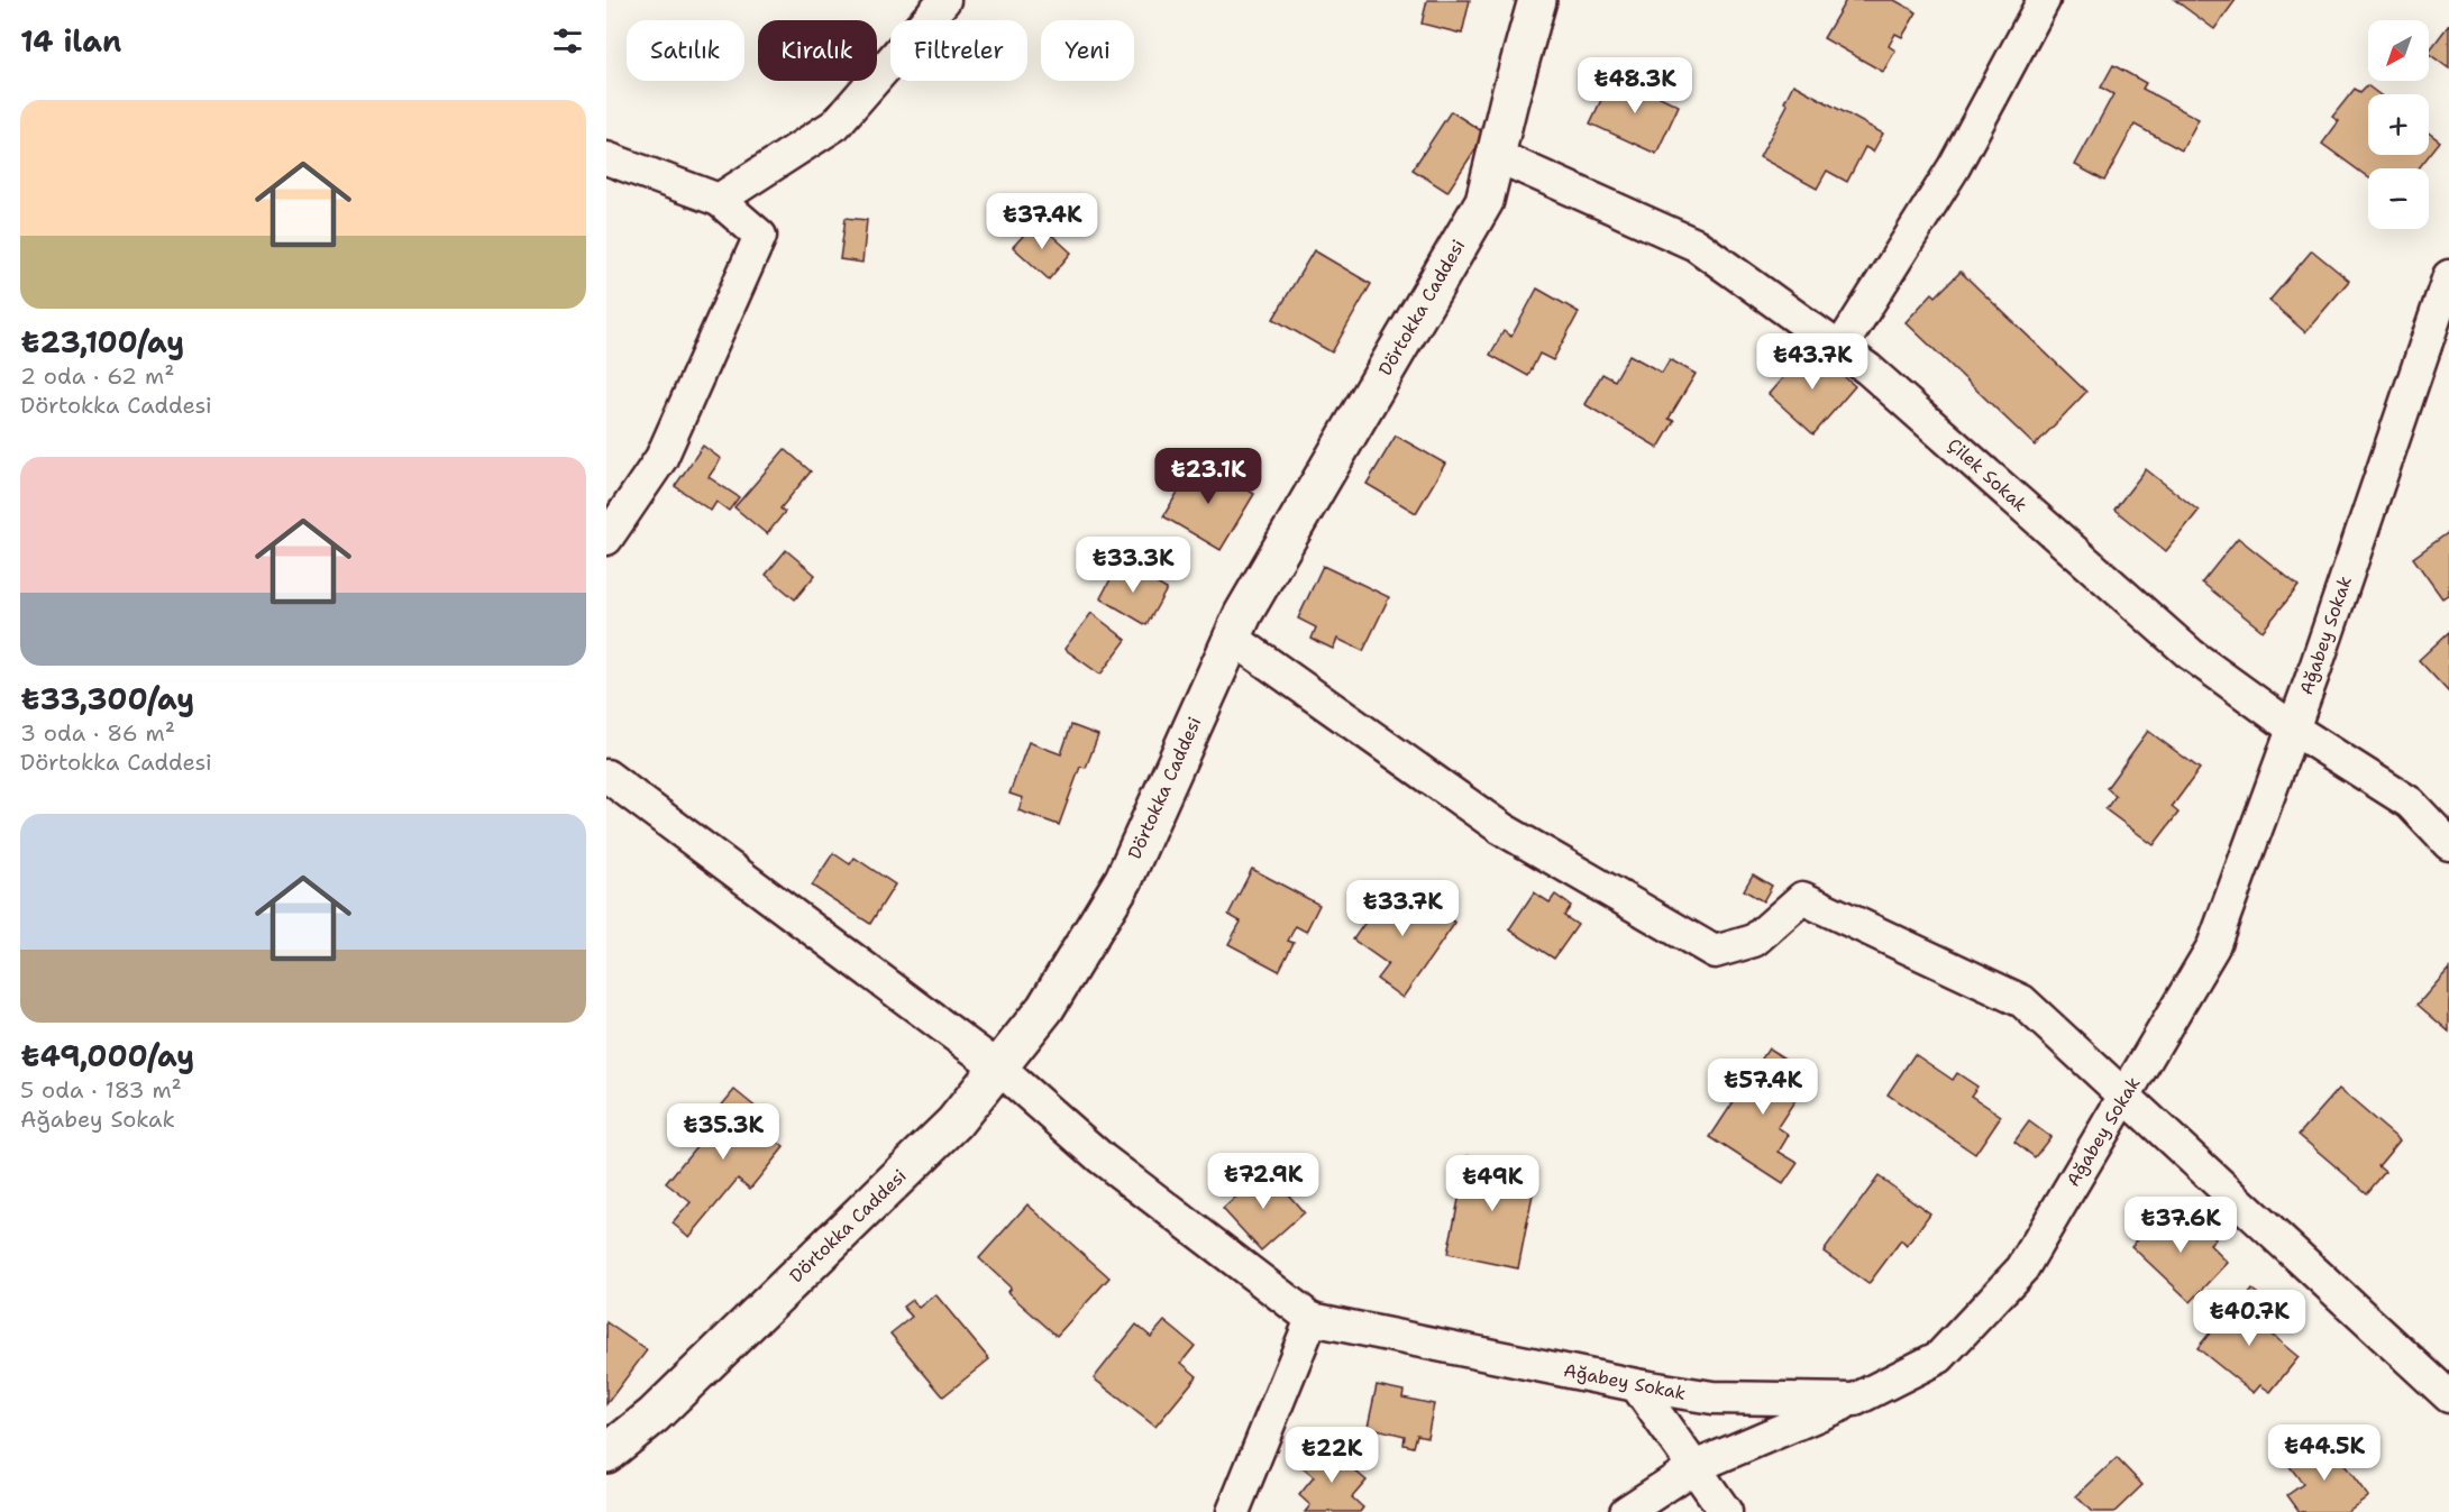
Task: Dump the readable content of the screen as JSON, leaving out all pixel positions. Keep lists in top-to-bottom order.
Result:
{
  "streets": {
    "street": ["Dörtokka Caddesi", "Çilek Sokak", "Ağabey Sokak"]
  },
  "crossings": [
    ["Dörtokka Caddesi", "Çilek Sokak"],
    ["Çilek Sokak", "Ağabey Sokak"]
  ],
  "north": "bottom left",
  "page": {
    "heading": "14 ilan",
    "map_buttons": ["+", "−"],
    "chip": [
      "Satılık",
      "Kiralık",
      "Filtreler",
      "Yeni"
    ],
    "price": [
      "₺48.3K",
      "₺37.4K",
      "₺43.7K",
      "₺23.1K",
      "₺33.3K",
      "₺33.7K",
      "₺57.4K",
      "₺35.3K",
      "₺72.9K",
      "₺49K",
      "₺37.6K",
      "₺40.7K",
      "₺44.5K",
      "₺22K"
    ],
    "list": [
      {
        "name": "₺23,100/ay",
        "note": "2 oda · 62 m² · Dörtokka Caddesi"
      },
      {
        "name": "₺33,300/ay",
        "note": "3 oda · 86 m² · Dörtokka Caddesi"
      },
      {
        "name": "₺49,000/ay",
        "note": "5 oda · 183 m² · Ağabey Sokak"
      }
    ]
  }
}
